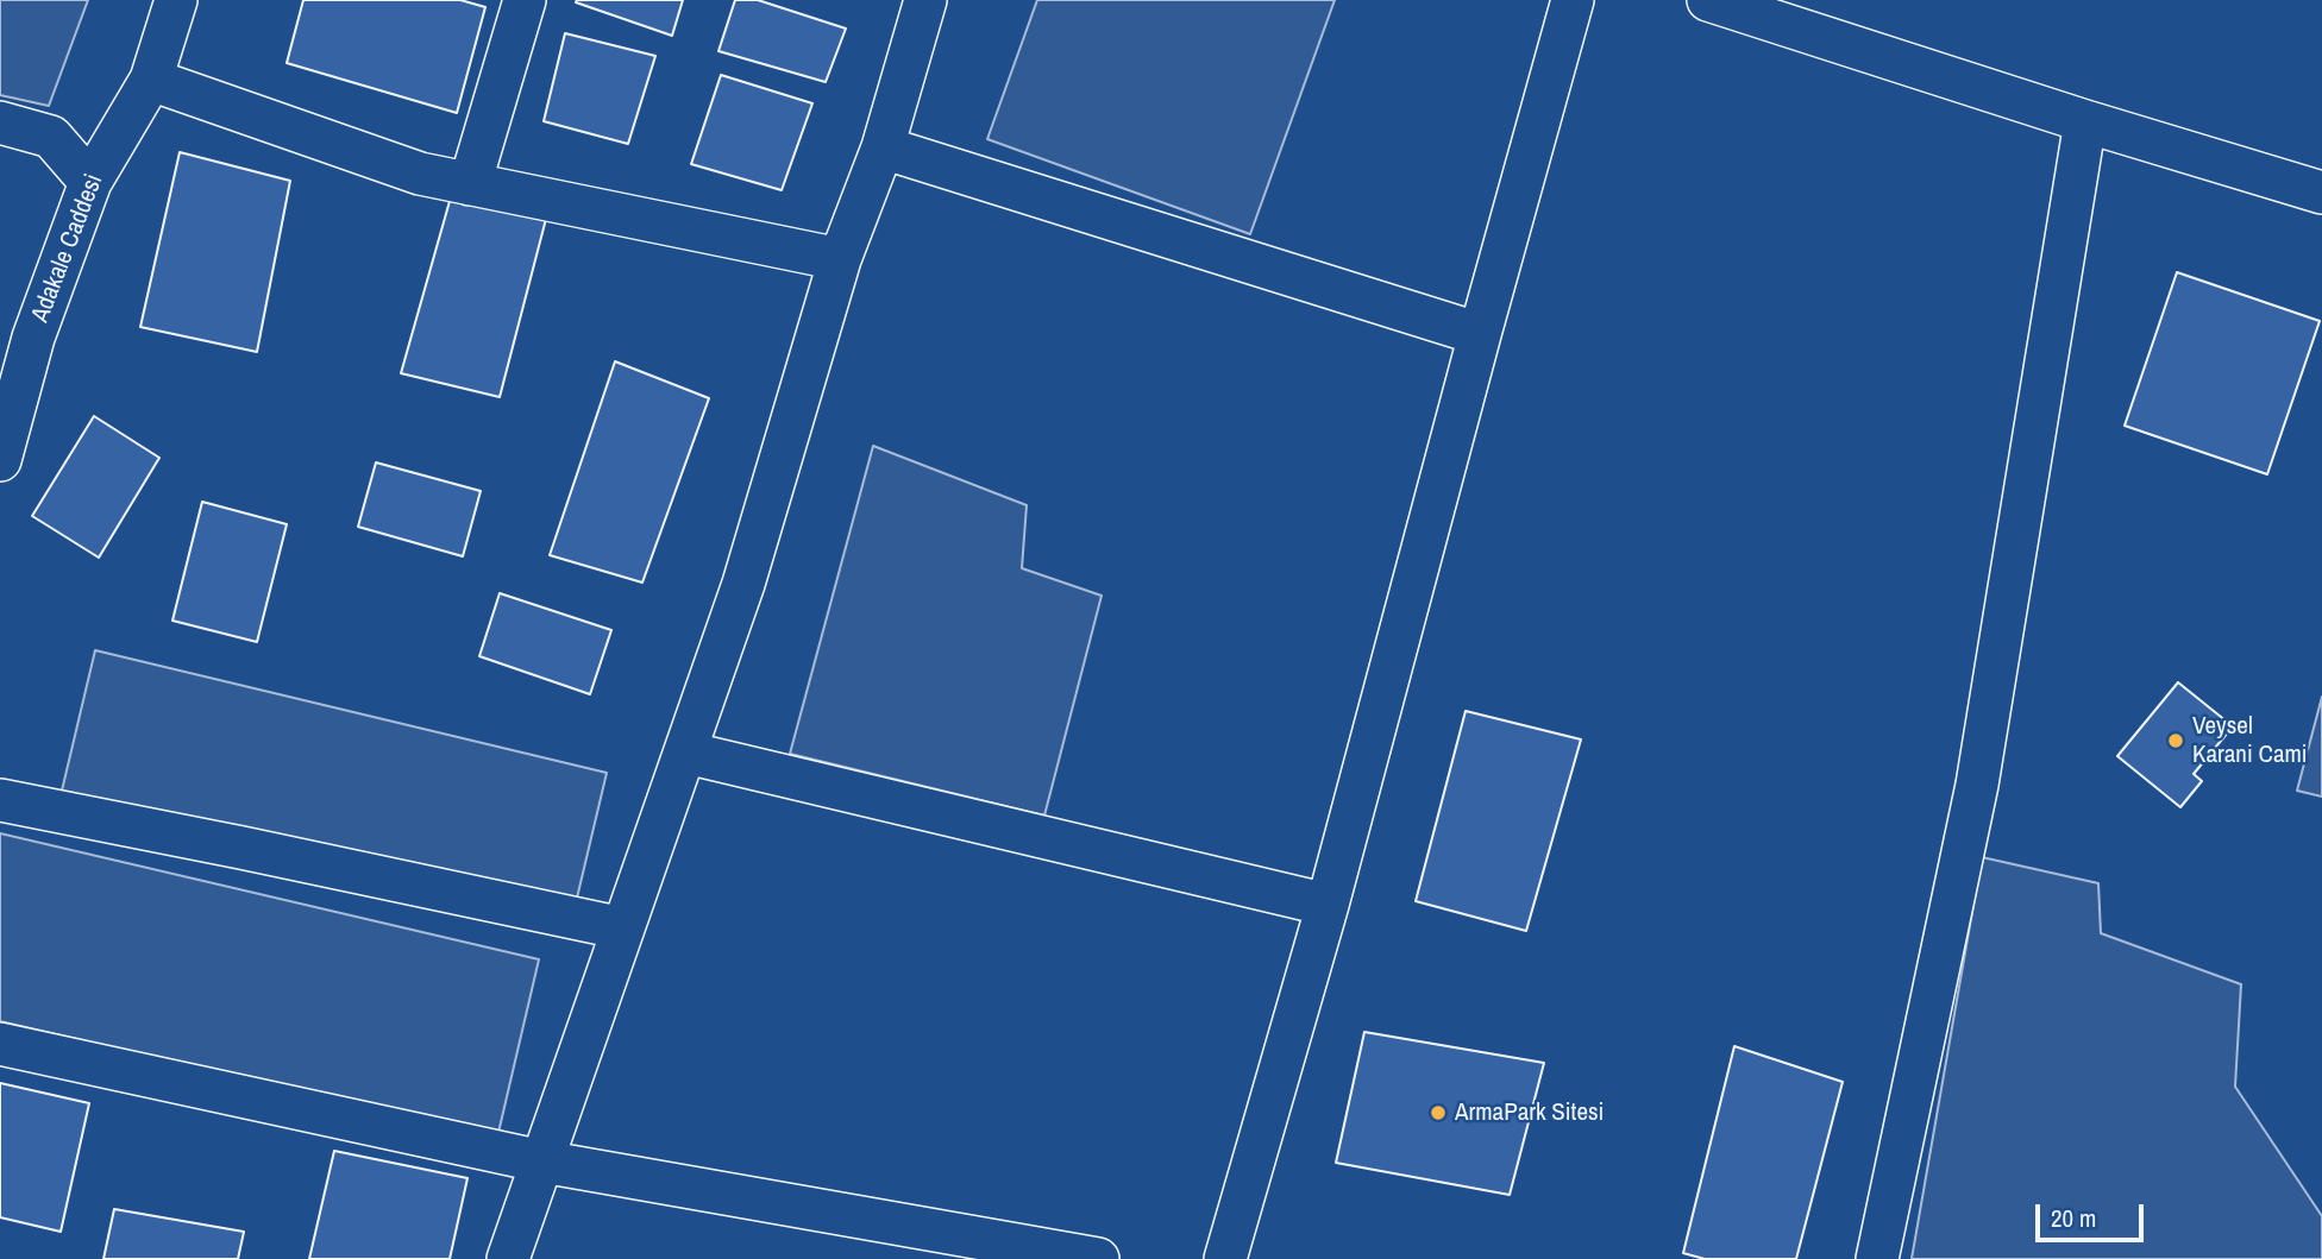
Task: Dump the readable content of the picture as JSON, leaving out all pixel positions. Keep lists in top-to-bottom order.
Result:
{
  "streets": {
    "street": ["Adakale Caddesi"]
  },
  "places": ["Veysel Karani Cami", "ArmaPark Sitesi"],
  "scale_bar": "20 m"
}
